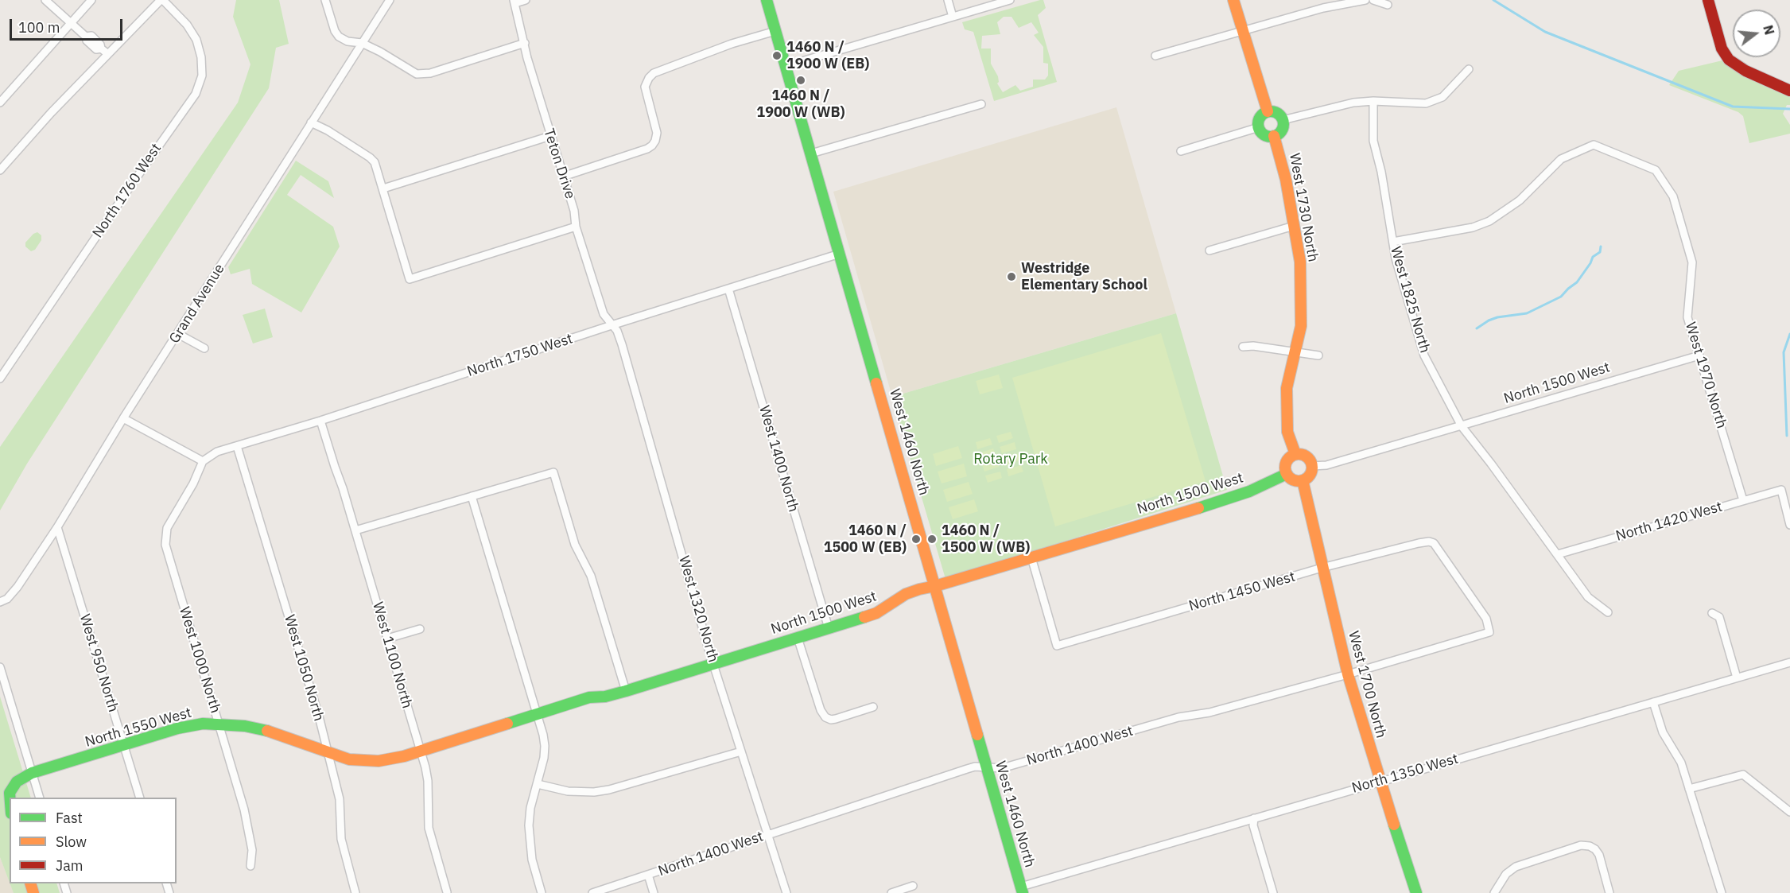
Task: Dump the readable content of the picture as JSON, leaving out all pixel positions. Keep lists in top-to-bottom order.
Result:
{
  "streets": {
    "street": [
      "Teton Drive",
      "North 1760 West",
      "West 1730 North",
      "West 1825 North",
      "Grand Avenue",
      "North 1750 West",
      "West 1970 North",
      "North 1500 West",
      "West 1460 North",
      "West 1400 North",
      "North 1420 West",
      "North 1450 West",
      "West 1320 North",
      "West 1100 North",
      "West 1000 North",
      "West 950 North",
      "West 1050 North",
      "West 1700 North",
      "North 1550 West",
      "North 1400 West",
      "North 1350 West"
    ]
  },
  "crossings": [
    ["Teton Drive", "North 1750 West"],
    ["Teton Drive", "West 1320 North"],
    ["West 1730 North", "North 1500 West"],
    ["West 1730 North", "West 1700 North"],
    ["West 1825 North", "West 1970 North"],
    ["West 1825 North", "North 1500 West"],
    ["West 1825 North", "North 1420 West"],
    ["Grand Avenue", "West 950 North"],
    ["North 1750 West", "West 1460 North"],
    ["North 1750 West", "West 1400 North"],
    ["North 1750 West", "West 1320 North"],
    ["North 1750 West", "West 1100 North"],
    ["North 1750 West", "West 1000 North"],
    ["North 1750 West", "West 1050 North"],
    ["West 1970 North", "North 1500 West"],
    ["West 1970 North", "North 1420 West"],
    ["North 1500 West", "West 1460 North"],
    ["North 1500 West", "West 1400 North"],
    ["North 1500 West", "North 1450 West"],
    ["North 1500 West", "West 1320 North"],
    ["North 1500 West", "West 1100 North"],
    ["North 1500 West", "West 1700 North"],
    ["North 1500 West", "North 1550 West"],
    ["West 1460 North", "North 1400 West"],
    ["West 1460 North", "North 1350 West"],
    ["North 1450 West", "West 1700 North"],
    ["North 1450 West", "North 1400 West"],
    ["West 1320 North", "North 1400 West"],
    ["West 1100 North", "North 1550 West"],
    ["West 1000 North", "North 1550 West"],
    ["West 950 North", "North 1550 West"],
    ["West 1050 North", "North 1550 West"],
    ["West 1700 North", "North 1400 West"],
    ["West 1700 North", "North 1350 West"]
  ],
  "parks": ["Rotary Park"],
  "places": [
    "1460 N / 1900 W (EB)",
    "1460 N / 1900 W (WB)",
    "Westridge Elementary School",
    "1460 N / 1500 W (EB)",
    "1460 N / 1500 W (WB)"
  ],
  "legend": ["Fast", "Slow", "Jam"],
  "scale_bar": "100 m",
  "north": "right"
}
